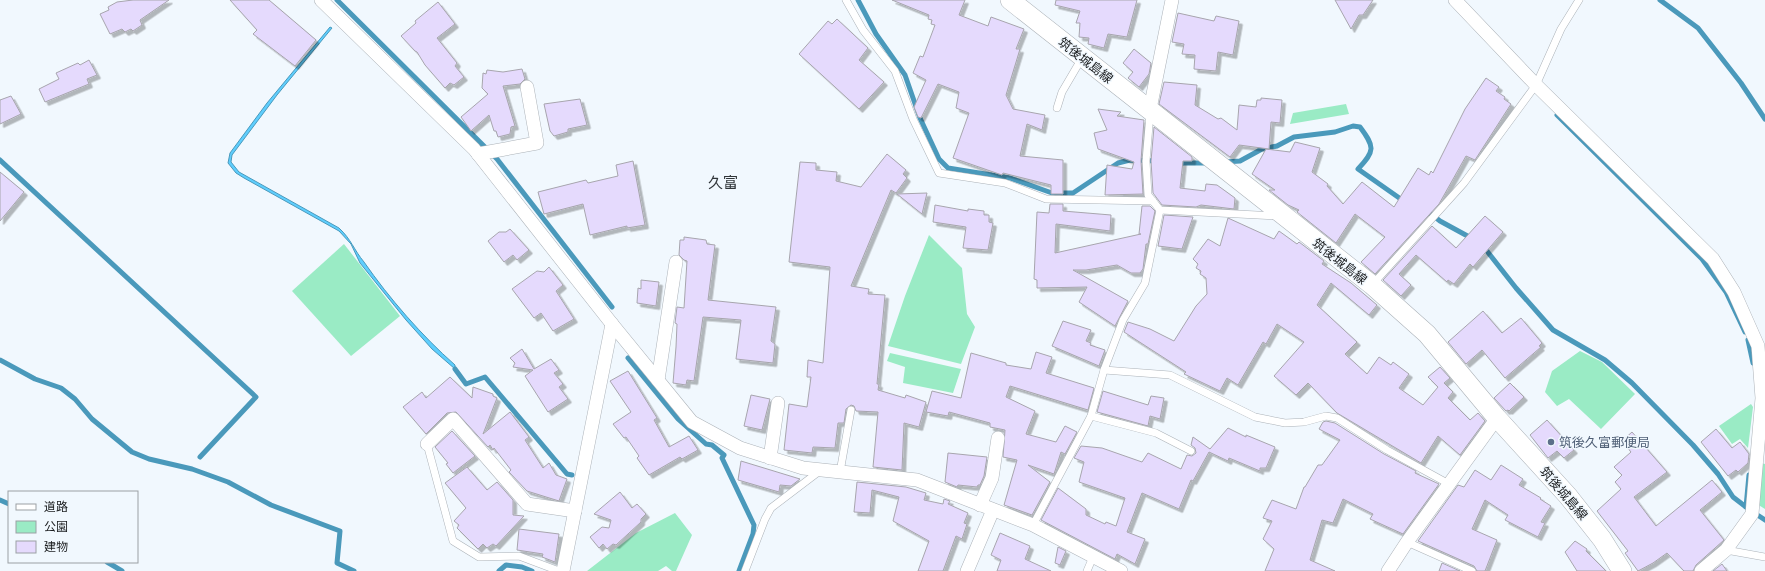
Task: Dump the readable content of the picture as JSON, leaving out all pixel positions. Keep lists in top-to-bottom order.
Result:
{
  "streets": {
    "street": ["筑後城島線"]
  },
  "districts": ["久富"],
  "places": ["筑後久富郵便局"],
  "legend": ["道路", "公園", "建物"]
}
